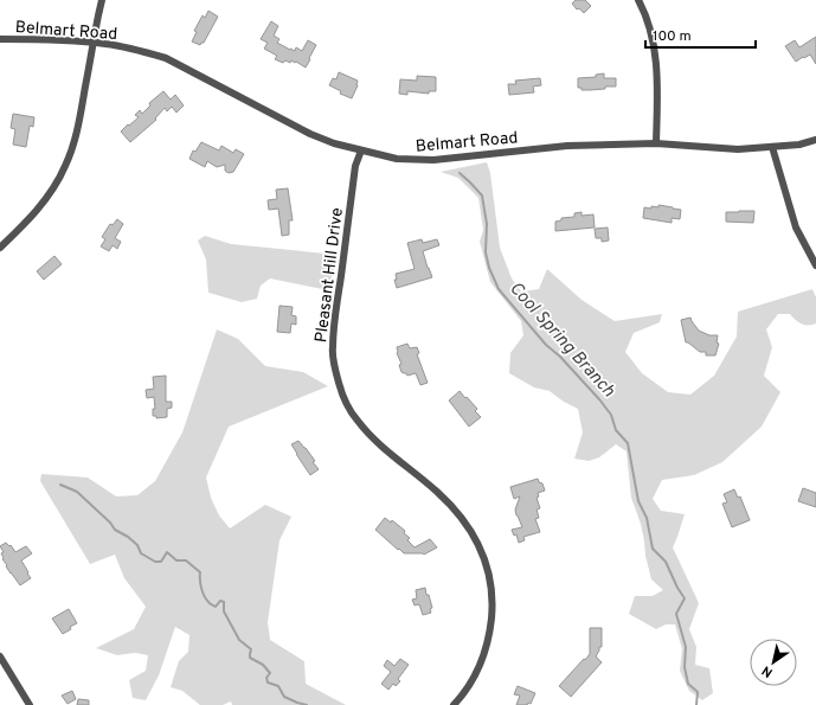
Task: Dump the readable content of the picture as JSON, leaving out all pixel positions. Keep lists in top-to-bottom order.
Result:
{
  "streets": {
    "street": ["Belmart Road", "Pleasant Hill Drive"]
  },
  "crossings": [
    ["Belmart Road", "Pleasant Hill Drive"]
  ],
  "water": ["Cool Spring Branch"],
  "scale_bar": "100 m",
  "north": "bottom left"
}
